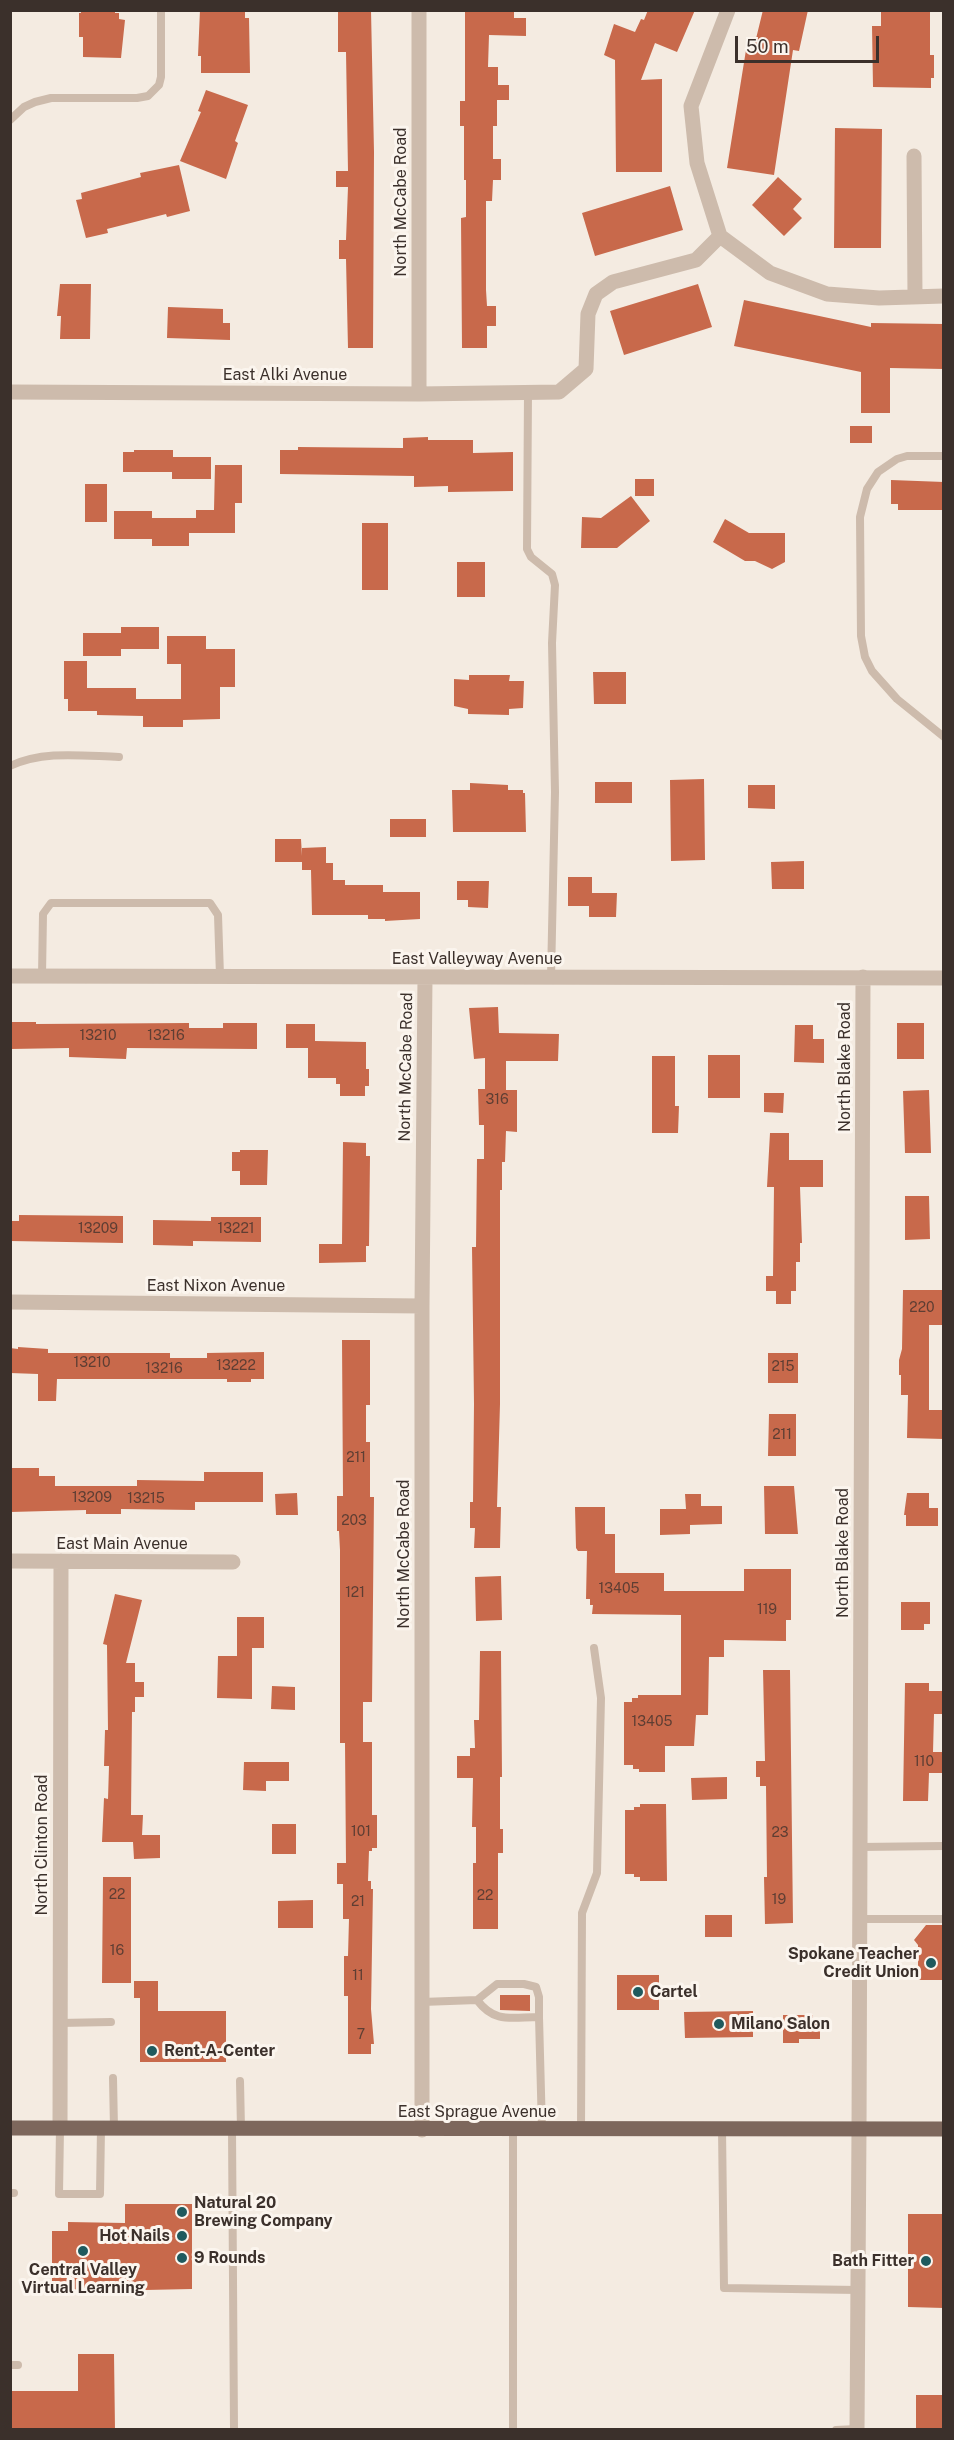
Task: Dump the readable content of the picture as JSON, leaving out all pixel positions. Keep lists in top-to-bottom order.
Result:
{
  "streets": {
    "main road": ["East Sprague Avenue"],
    "street": [
      "North McCabe Road",
      "East Alki Avenue",
      "East Valleyway Avenue",
      "North Blake Road",
      "East Nixon Avenue",
      "East Main Avenue",
      "North Clinton Road"
    ]
  },
  "crossings": [
    ["North McCabe Road", "East Alki Avenue"],
    ["North McCabe Road", "East Valleyway Avenue"],
    ["North McCabe Road", "East Nixon Avenue"],
    ["North McCabe Road", "East Sprague Avenue"],
    ["East Valleyway Avenue", "North Blake Road"],
    ["North Blake Road", "East Sprague Avenue"],
    ["East Main Avenue", "North Clinton Road"],
    ["North Clinton Road", "East Sprague Avenue"]
  ],
  "places": [
    "Spokane Teacher Credit Union",
    "Cartel",
    "Milano Salon",
    "Rent-A-Center",
    "Natural 20 Brewing Company",
    "Hot Nails",
    "Central Valley Virtual Learning",
    "9 Rounds",
    "Bath Fitter"
  ],
  "house_numbers": [
    "13210",
    "13216",
    "316",
    "13209",
    "13221",
    "220",
    "13210",
    "13222",
    "215",
    "13216",
    "211",
    "211",
    "13209",
    "13215",
    "203",
    "13405",
    "121",
    "119",
    "13405",
    "110",
    "101",
    "23",
    "22",
    "22",
    "19",
    "21",
    "16",
    "11",
    "7"
  ],
  "scale_bar": "50 m"
}
